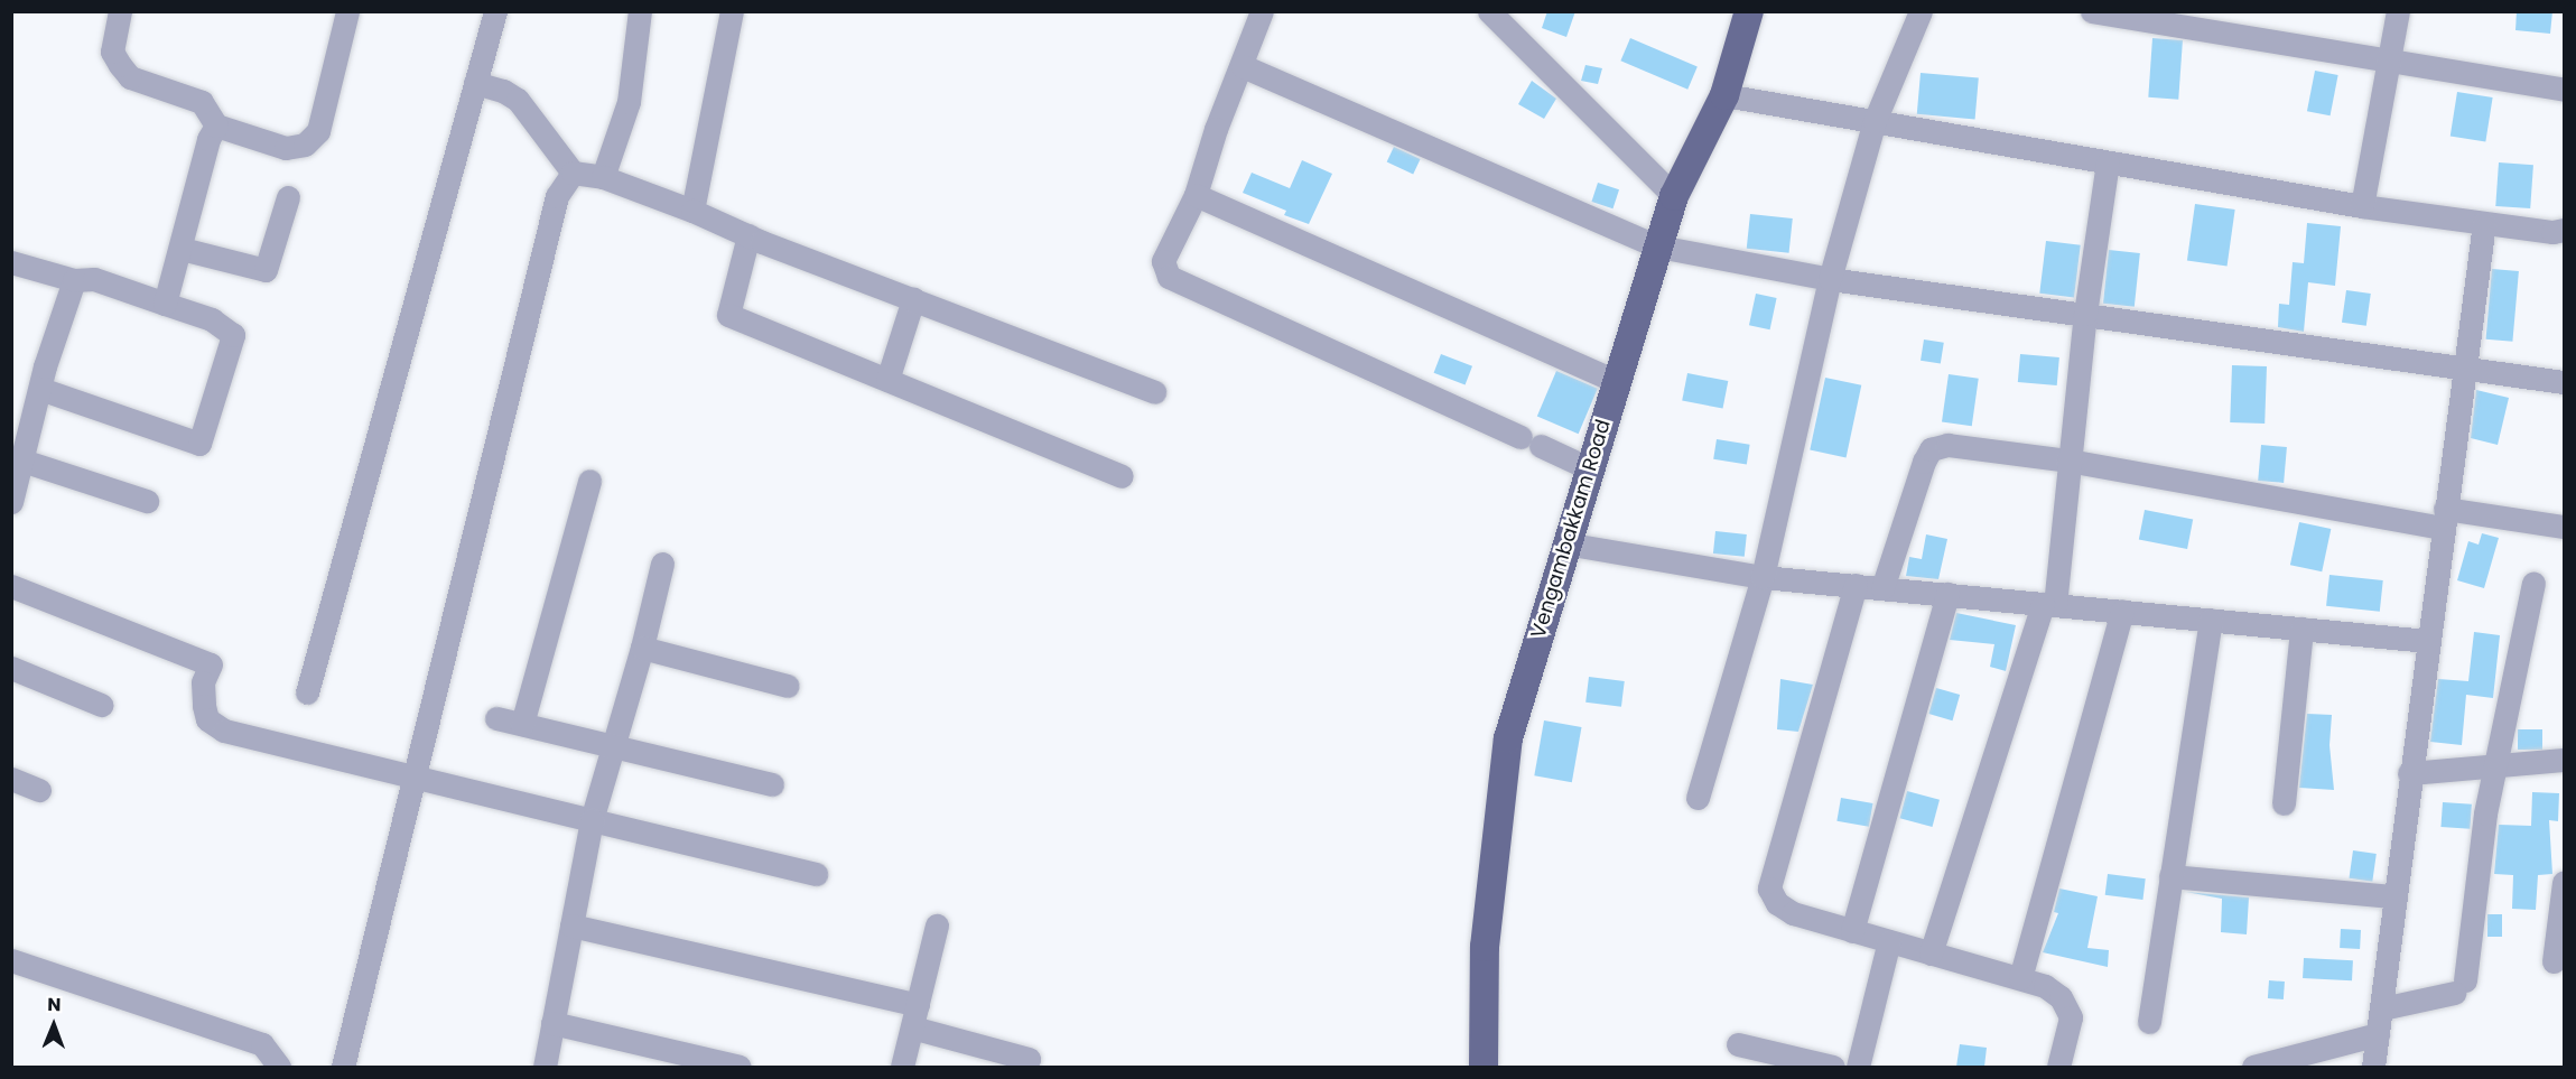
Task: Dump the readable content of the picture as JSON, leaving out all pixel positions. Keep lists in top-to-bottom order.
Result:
{
  "streets": {
    "main road": ["Vengambakkam Road"]
  },
  "north": "top"
}
